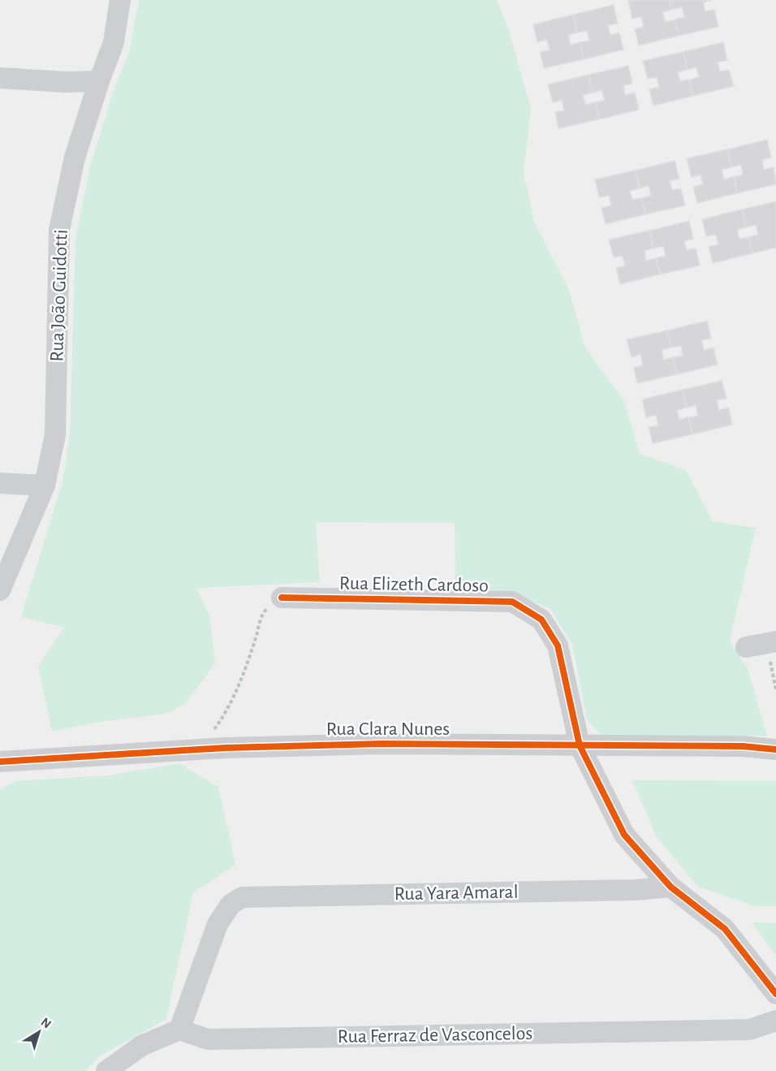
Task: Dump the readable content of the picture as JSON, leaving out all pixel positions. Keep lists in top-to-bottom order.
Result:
{
  "streets": {
    "street": [
      "Rua João Guidotti",
      "Rua Elizeth Cardoso",
      "Rua Clara Nunes",
      "Rua Yara Amaral",
      "Rua Ferraz de Vasconcelos"
    ]
  },
  "crossings": [
    ["Rua Elizeth Cardoso", "Rua Clara Nunes"],
    ["Rua Yara Amaral", "Rua Ferraz de Vasconcelos"]
  ],
  "north": "top right"
}
